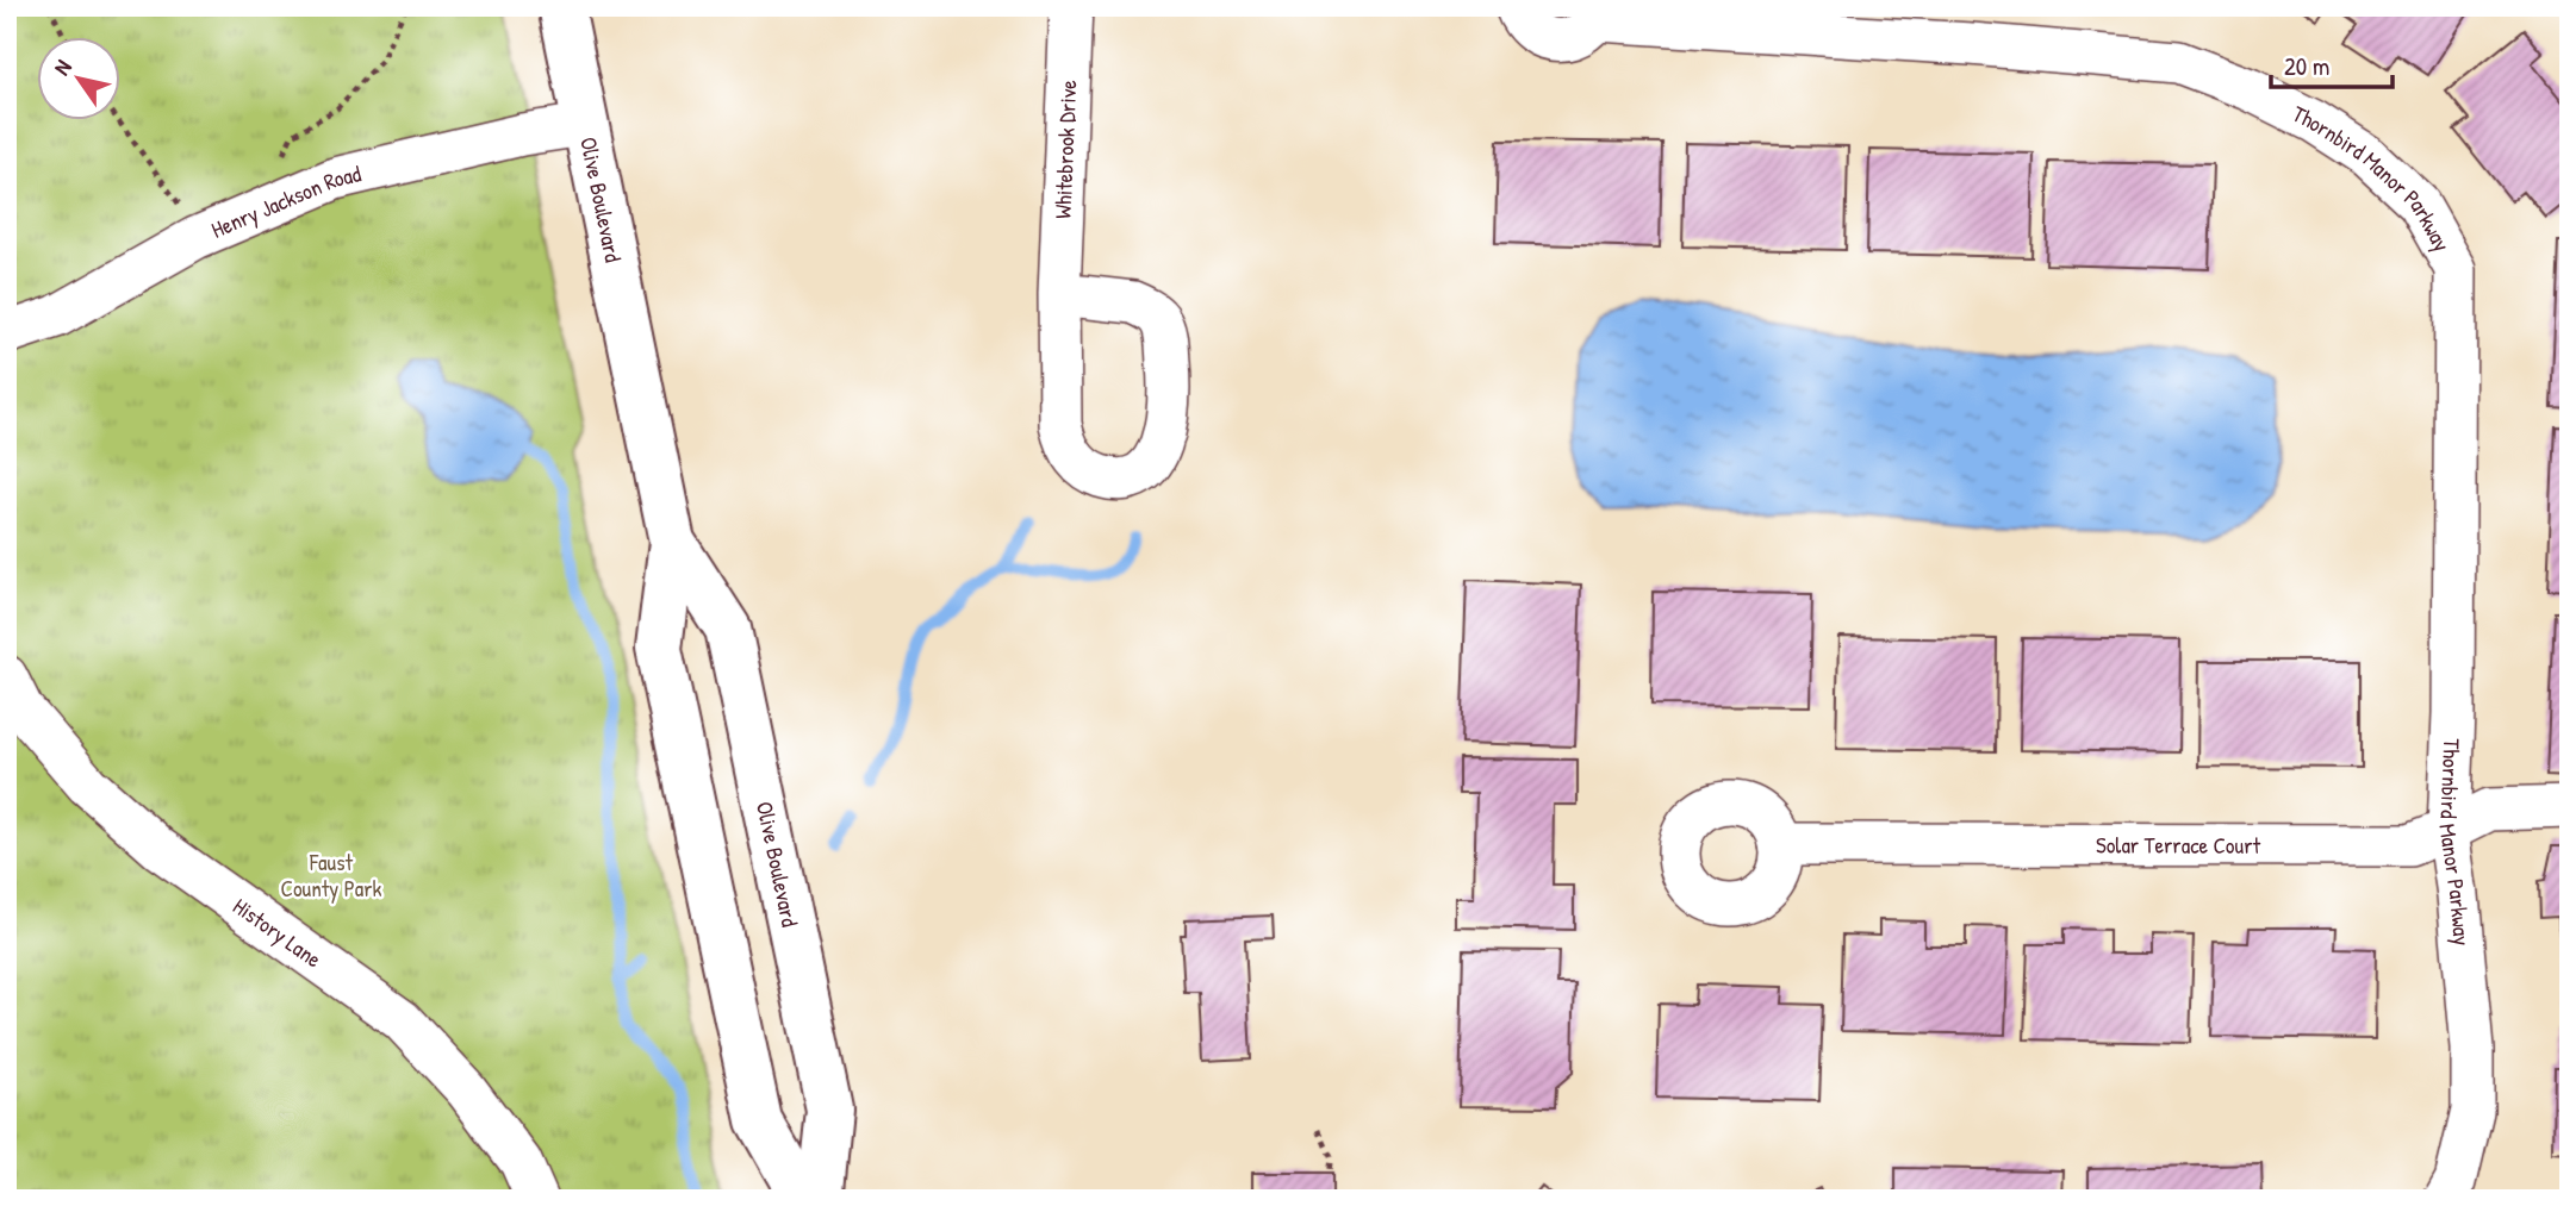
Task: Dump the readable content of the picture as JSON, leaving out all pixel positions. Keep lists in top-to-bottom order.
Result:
{
  "streets": {
    "main road": ["Olive Boulevard"],
    "street": [
      "Whitebrook Drive",
      "Thornbird Manor Parkway",
      "Henry Jackson Road",
      "Solar Terrace Court",
      "History Lane"
    ]
  },
  "crossings": [
    ["Thornbird Manor Parkway", "Solar Terrace Court"],
    ["Olive Boulevard", "Henry Jackson Road"]
  ],
  "parks": ["Faust County Park"],
  "scale_bar": "20 m",
  "north": "top left"
}
